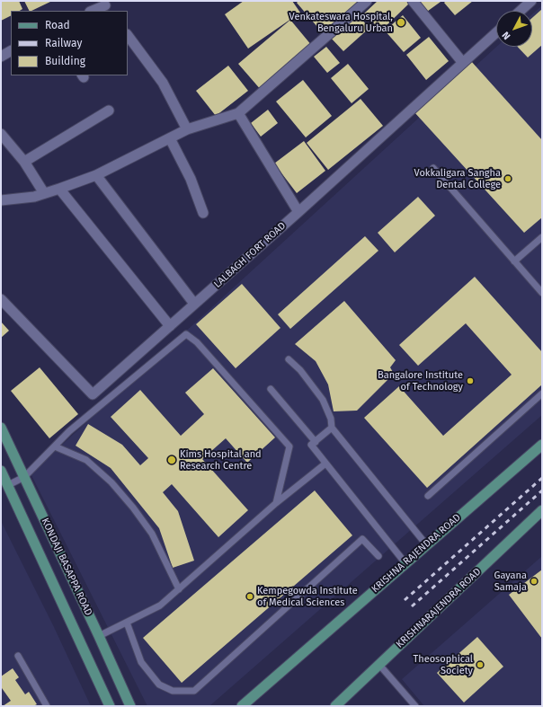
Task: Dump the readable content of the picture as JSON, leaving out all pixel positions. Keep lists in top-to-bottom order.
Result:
{
  "streets": {
    "main road": ["KRISHNA RAJENDRA ROAD", "KONDAJI BASAPPA ROAD", "KRISHNARAJENDRA ROAD"],
    "street": ["LALBAGH FORT ROAD"]
  },
  "places": [
    "Venkateswara Hospital, Bengaluru Urban",
    "Vokkaligara Sangha Dental College",
    "Bangalore Institute of Technology",
    "Kims Hospital and Research Centre",
    "Gayana Samaja",
    "Kempegowda Institute of Medical Sciences",
    "Theosophical Society"
  ],
  "legend": ["Road", "Railway", "Building"],
  "north": "bottom left"
}
